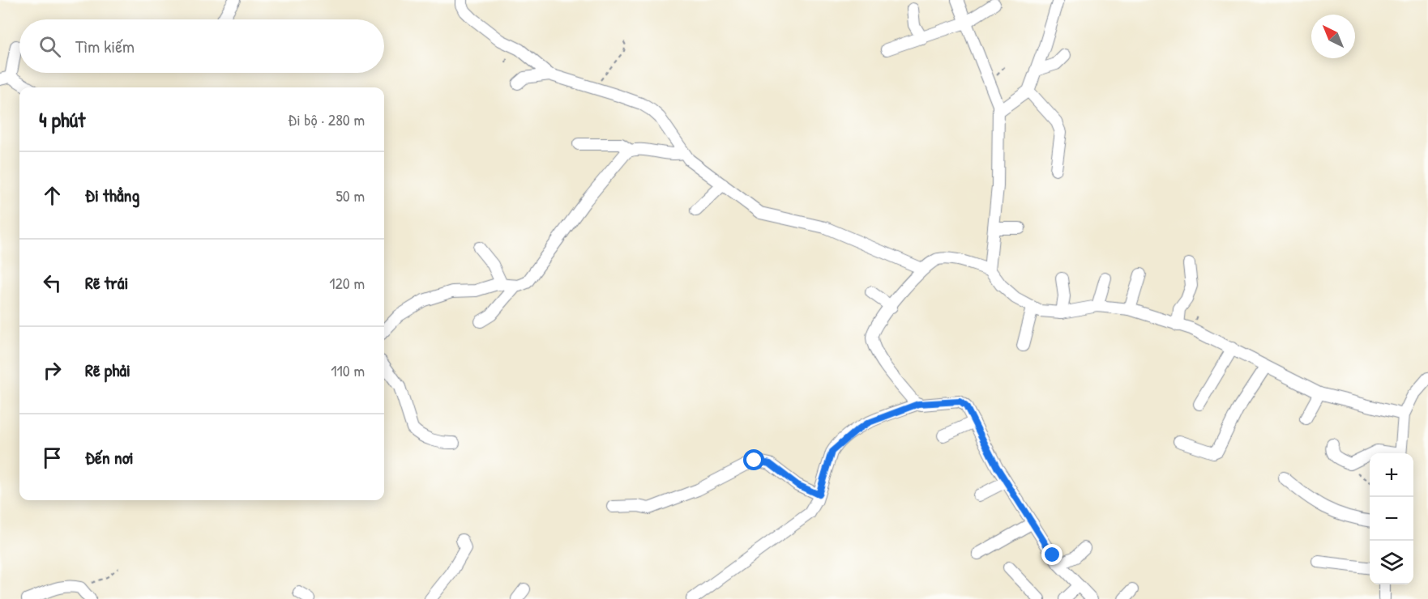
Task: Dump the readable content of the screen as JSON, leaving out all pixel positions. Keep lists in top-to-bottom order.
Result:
{
  "north": "top left",
  "page": {
    "search": "Tìm kiếm",
    "heading": ["4 phút", "Đi bộ · 280 m"],
    "list": [
      ["Đi thẳng", "50 m"],
      ["Rẽ trái", "120 m"],
      ["Rẽ phải", "110 m"],
      "Đến nơi"
    ],
    "map_buttons": ["+", "−"]
  }
}
